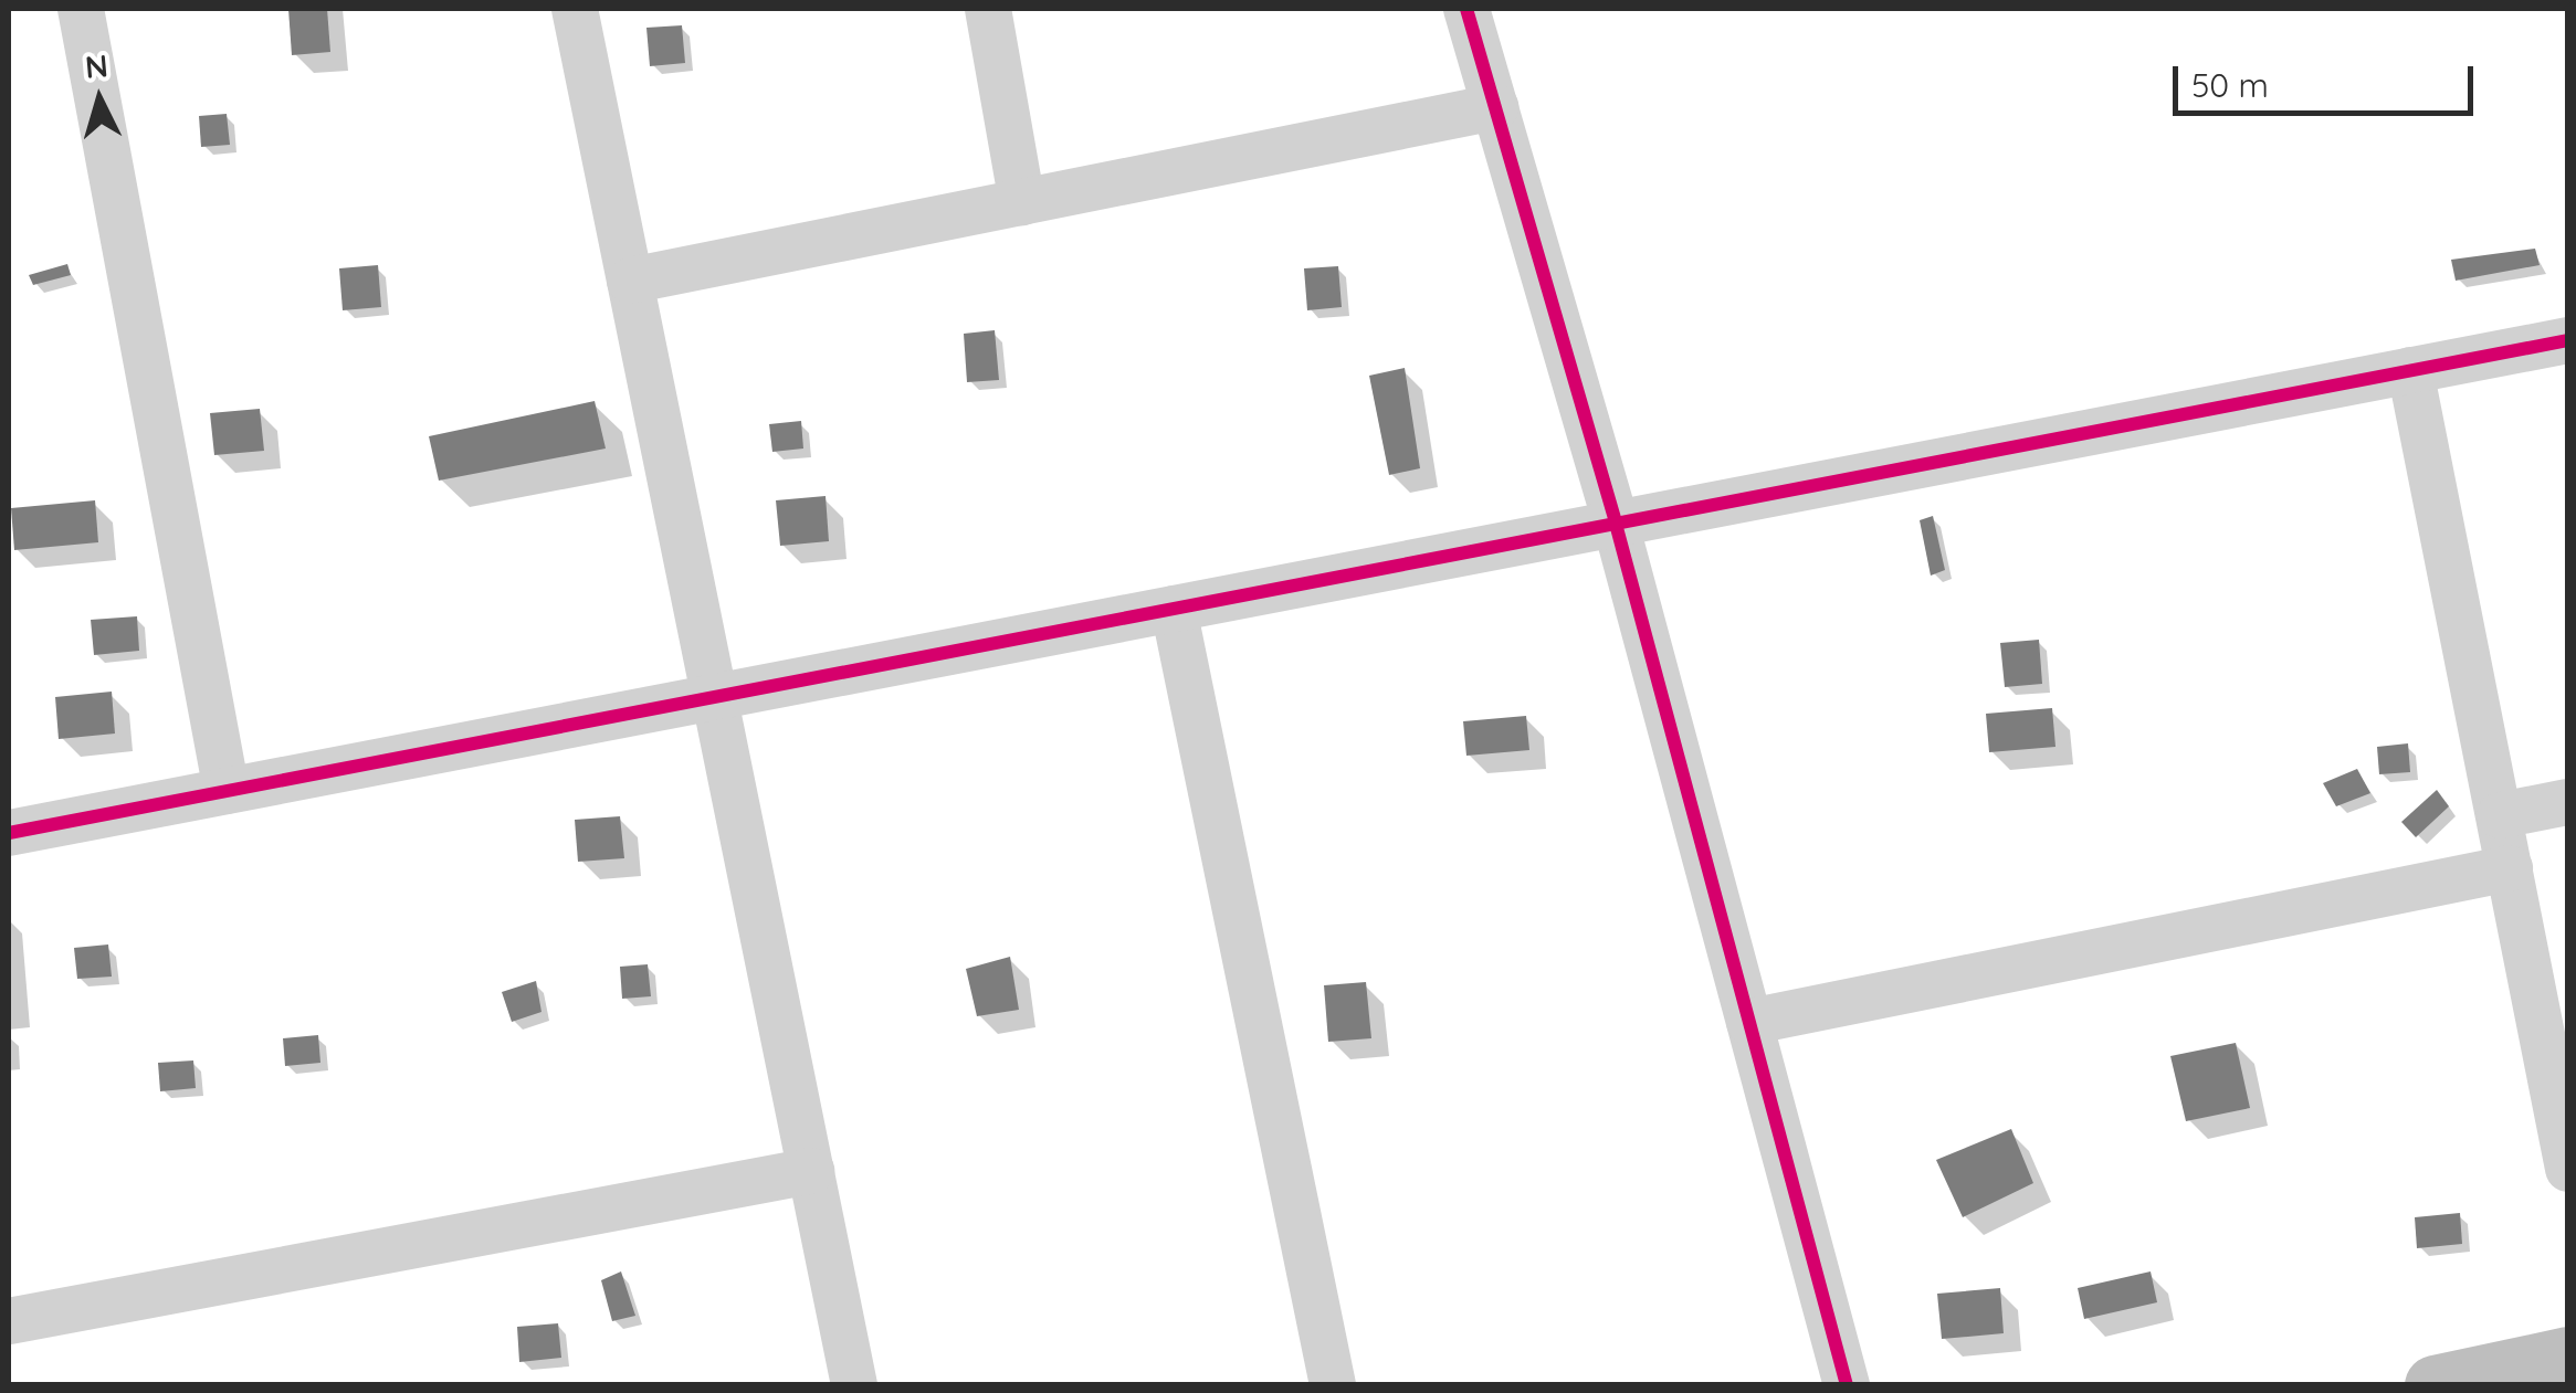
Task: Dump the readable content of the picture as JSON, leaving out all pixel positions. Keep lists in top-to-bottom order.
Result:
{
  "scale_bar": "50 m",
  "north": "top"
}
